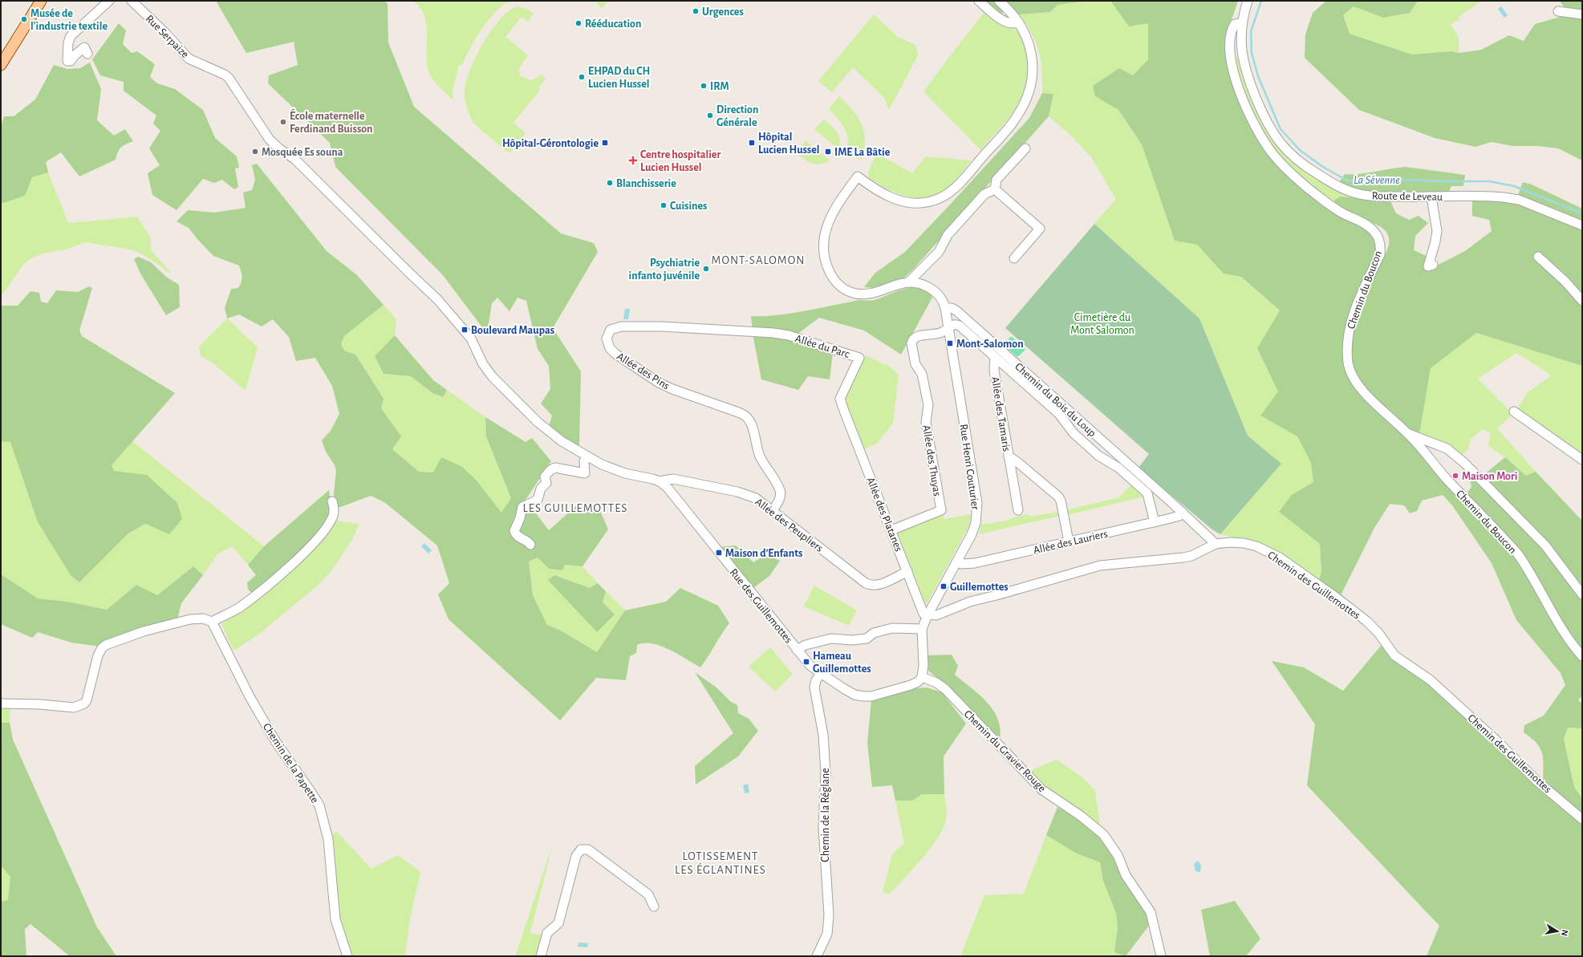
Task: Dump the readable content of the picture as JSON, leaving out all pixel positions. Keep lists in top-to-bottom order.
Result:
{
  "streets": {
    "street": [
      "Rue Serpaize",
      "Route de Leveau",
      "Chemin du Boucon",
      "Allée du Parc",
      "Allée des Pins",
      "Chemin du Bois du Loup",
      "Allée des Tamaris",
      "Allée des Thuyas",
      "Rue Henri Couturier",
      "Allée des Platanes",
      "Allée des Peupliers",
      "Allée des Lauriers",
      "Chemin des Guillemottes",
      "Rue des Guillemottes",
      "Chemin du Gravier Rouge",
      "Chemin de la Papette",
      "Chemin de la Réglane"
    ]
  },
  "crossings": [
    ["Rue Serpaize", "Rue des Guillemottes"],
    ["Route de Leveau", "Chemin du Boucon"],
    ["Allée du Parc", "Allée des Pins"],
    ["Allée du Parc", "Allée des Platanes"],
    ["Allée des Pins", "Allée des Peupliers"],
    ["Chemin du Bois du Loup", "Rue Henri Couturier"],
    ["Chemin du Bois du Loup", "Allée des Lauriers"],
    ["Chemin du Bois du Loup", "Chemin des Guillemottes"],
    ["Allée des Tamaris", "Allée des Lauriers"],
    ["Allée des Thuyas", "Rue Henri Couturier"],
    ["Allée des Thuyas", "Allée des Platanes"],
    ["Rue Henri Couturier", "Allée des Platanes"],
    ["Rue Henri Couturier", "Allée des Lauriers"],
    ["Rue Henri Couturier", "Chemin des Guillemottes"],
    ["Allée des Platanes", "Allée des Peupliers"],
    ["Allée des Platanes", "Chemin des Guillemottes"],
    ["Allée des Peupliers", "Rue des Guillemottes"],
    ["Rue des Guillemottes", "Chemin du Gravier Rouge"],
    ["Rue des Guillemottes", "Chemin de la Réglane"]
  ],
  "districts": ["MONT-SALOMON", "LES GUILLEMOTTES", "LOTISSEMENT LES ÉGLANTINES"],
  "water": ["La Sévenne"],
  "parks": ["Cimetière du Mont Salomon"],
  "places": {
    "other": [
      "Urgences",
      "Musée de l'industrie textile",
      "Rééducation",
      "EHPAD du CH Lucien Hussel",
      "IRM",
      "Direction Générale",
      "École maternelle Ferdinand Buisson",
      "Mosquée Es souna",
      "Blanchisserie",
      "Cuisines",
      "Psychiatrie infanto juvénile",
      "Maison Mori"
    ],
    "transit": [
      "Hôpital-Gérontologie",
      "Hôpital Lucien Hussel",
      "IME La Bâtie",
      "Boulevard Maupas",
      "Mont-Salomon",
      "Maison d’Enfants",
      "Guillemottes",
      "Hameau Guillemottes"
    ],
    "health": ["Centre hospitalier Lucien Hussel"]
  },
  "north": "right"
}
